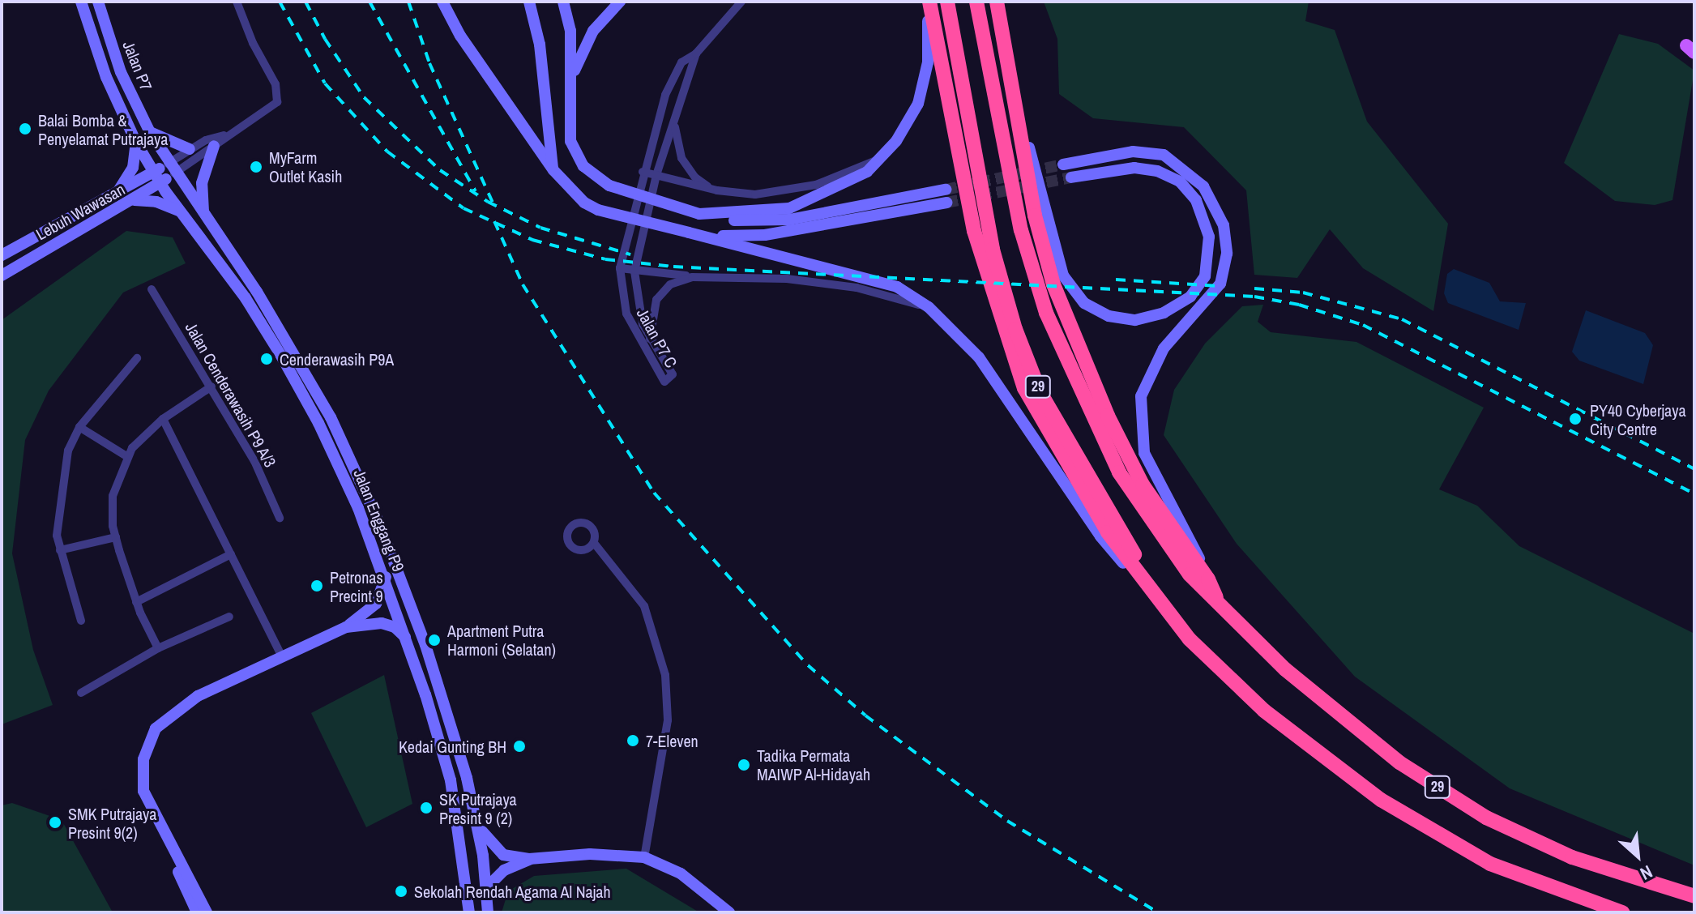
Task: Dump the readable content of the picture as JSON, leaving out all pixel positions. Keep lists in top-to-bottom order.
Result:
{
  "streets": {
    "highway": ["29"],
    "street": [
      "Jalan P7",
      "Lebuh Wawasan",
      "Jalan P7 C",
      "Jalan Cenderawasih P9 A/3",
      "Jalan Enggang P9"
    ]
  },
  "crossings": [
    ["Jalan P7", "Lebuh Wawasan"],
    ["Jalan P7", "Jalan Enggang P9"],
    ["Lebuh Wawasan", "Jalan Enggang P9"]
  ],
  "places": [
    "Balai Bomba & Penyelamat Putrajaya",
    "MyFarm Outlet Kasih",
    "Cenderawasih P9A",
    "PY40 Cyberjaya City Centre",
    "Petronas Precint 9",
    "Apartment Putra Harmoni (Selatan)",
    "7-Eleven",
    "Kedai Gunting BH",
    "Tadika Permata MAIWP Al-Hidayah",
    "SK Putrajaya Presint 9 (2)",
    "SMK Putrajaya Presint 9(2)",
    "Sekolah Rendah Agama Al Najah"
  ],
  "north": "bottom right"
}
